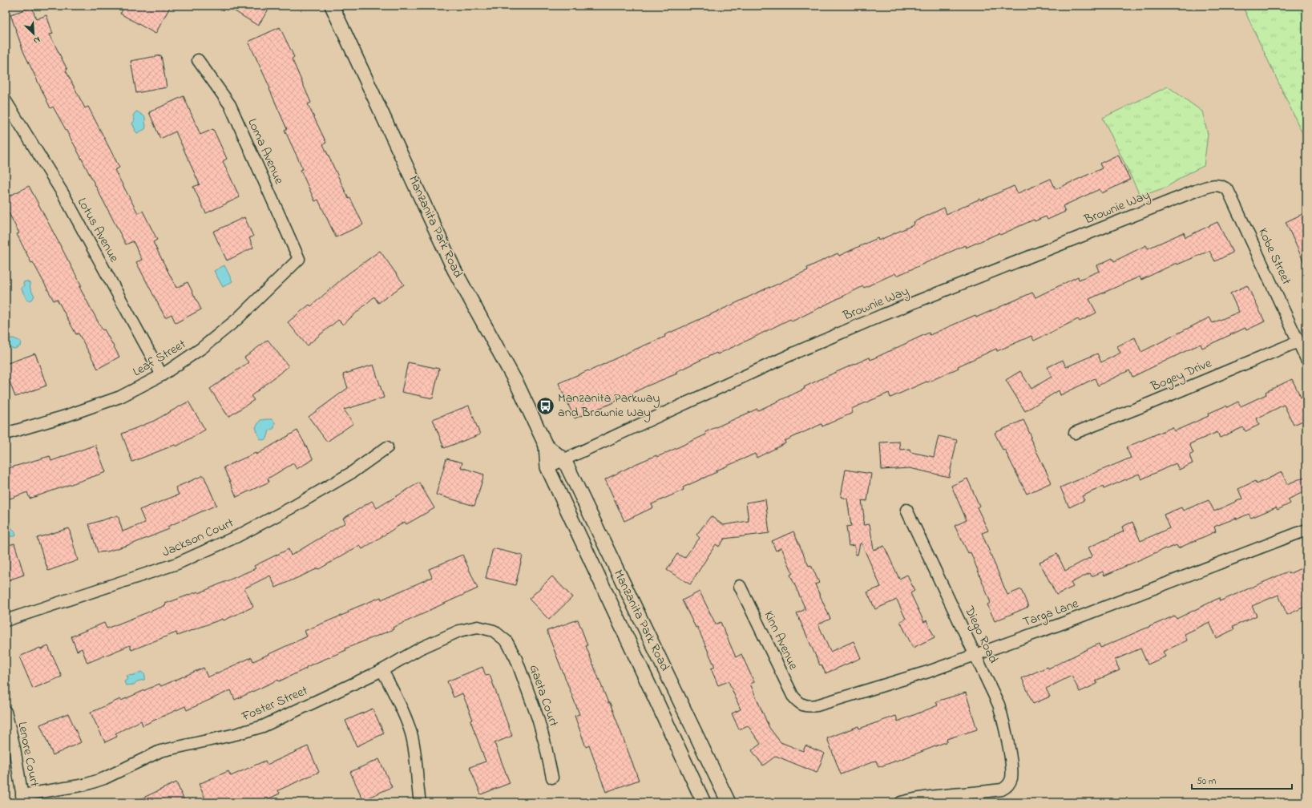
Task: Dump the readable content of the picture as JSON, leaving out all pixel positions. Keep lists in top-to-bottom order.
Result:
{
  "streets": {
    "street": [
      "Loma Avenue",
      "Brownie Way",
      "Manzanita Park Road",
      "Lotus Avenue",
      "Kobe Street",
      "Leaf Street",
      "Bogey Drive",
      "Jackson Court",
      "Targa Lane",
      "Diego Road",
      "Kinn Avenue",
      "Gaeta Court",
      "Foster Street",
      "Lenore Court"
    ]
  },
  "crossings": [
    ["Loma Avenue", "Leaf Street"],
    ["Brownie Way", "Manzanita Park Road"],
    ["Brownie Way", "Kobe Street"],
    ["Lotus Avenue", "Leaf Street"],
    ["Kobe Street", "Bogey Drive"],
    ["Targa Lane", "Diego Road"],
    ["Targa Lane", "Kinn Avenue"],
    ["Gaeta Court", "Foster Street"],
    ["Foster Street", "Lenore Court"]
  ],
  "places": {
    "bus stop": ["Manzanita Parkway and Brownie Way"]
  },
  "scale_bar": "50 m",
  "north": "bottom right"
}
